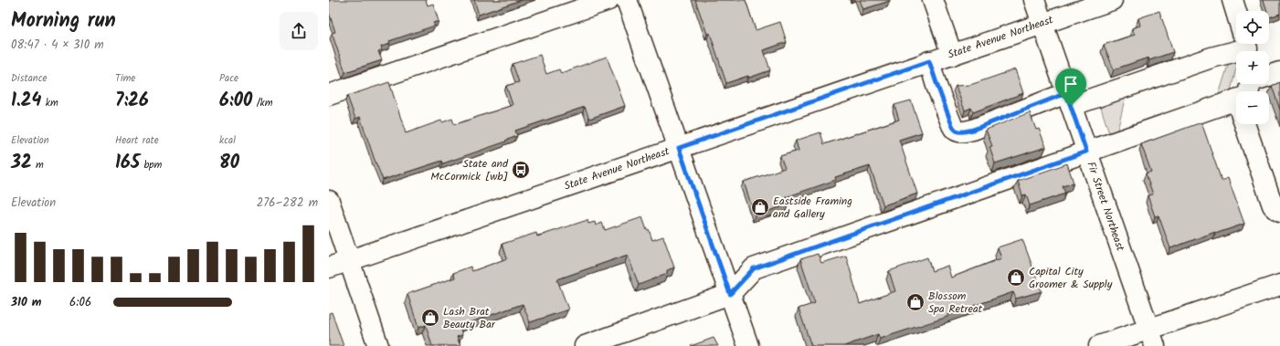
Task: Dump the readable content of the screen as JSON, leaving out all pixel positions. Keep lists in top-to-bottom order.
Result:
{
  "streets": {
    "main road": ["State Avenue Northeast", "Fir Street Northeast"]
  },
  "crossings": [
    ["State Avenue Northeast", "Fir Street Northeast"]
  ],
  "places": {
    "bus stop": ["State and McCormick [wb]"],
    "shop": [
      "Eastside Framing and Gallery",
      "Capital City Groomer & Supply",
      "Blossom Spa Retreat",
      "Lash Brat Beauty Bar"
    ]
  },
  "page": {
    "heading": ["Morning run", "08:47 · 4 × 310 m"],
    "map_buttons": ["+", "−"],
    "stats": [
      ["Distance", "1.24 km"],
      ["Time", "7:26"],
      ["Pace", "6:00 /km"],
      ["Elevation", "32 m"],
      ["Heart rate", "165 bpm"],
      ["kcal", "80"]
    ],
    "chart": ["Elevation", "276–282 m"],
    "list": [
      {
        "name": "310 m",
        "note": "6:06"
      }
    ]
  }
}
